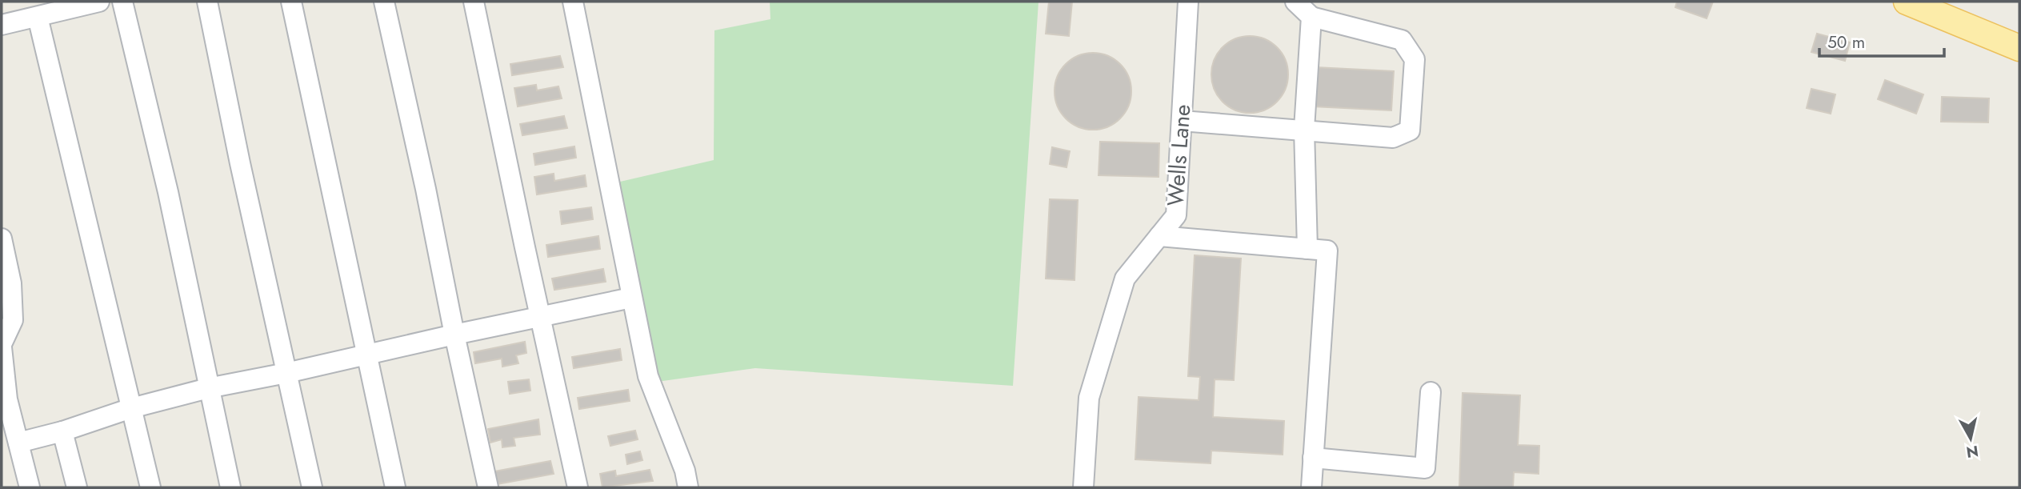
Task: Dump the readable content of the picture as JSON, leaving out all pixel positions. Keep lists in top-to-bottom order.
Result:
{
  "streets": {
    "street": ["Wells Lane"]
  },
  "scale_bar": "50 m",
  "north": "bottom"
}
